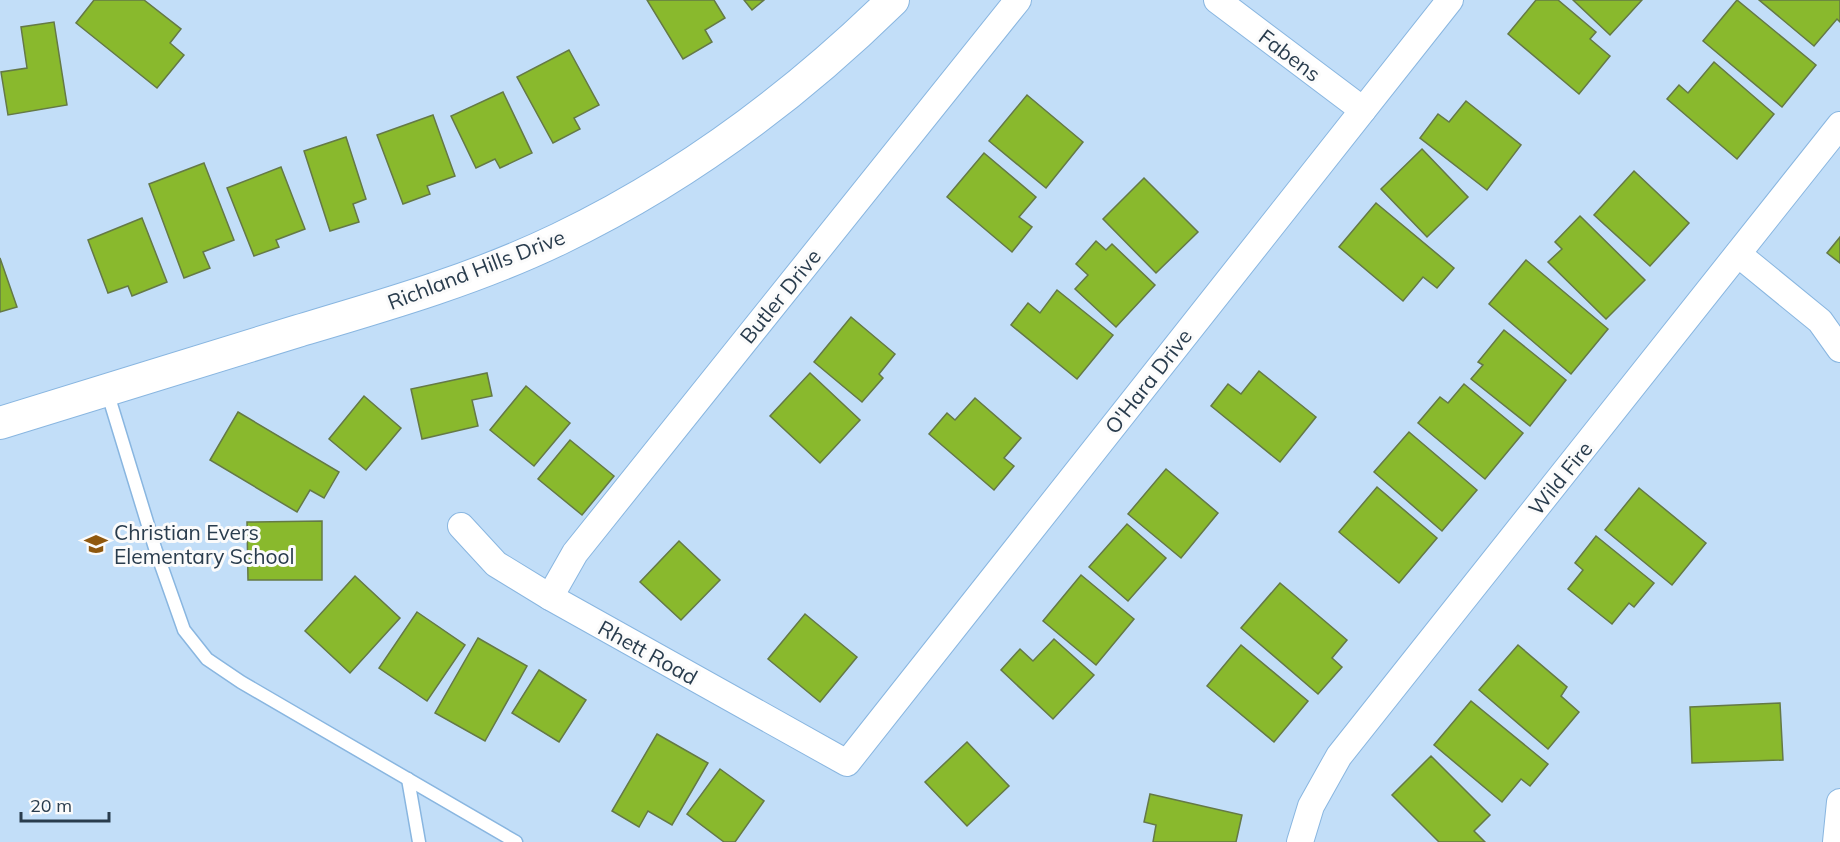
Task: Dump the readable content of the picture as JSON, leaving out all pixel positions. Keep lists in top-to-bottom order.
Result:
{
  "streets": {
    "street": [
      "Fabens",
      "Richland Hills Drive",
      "Butler Drive",
      "O'Hara Drive",
      "Wild Fire",
      "Rhett Road"
    ]
  },
  "crossings": [
    ["Fabens", "O'Hara Drive"],
    ["Butler Drive", "Rhett Road"],
    ["O'Hara Drive", "Rhett Road"]
  ],
  "places": {
    "school or university": ["Christian Evers Elementary School"]
  },
  "scale_bar": "20 m"
}
